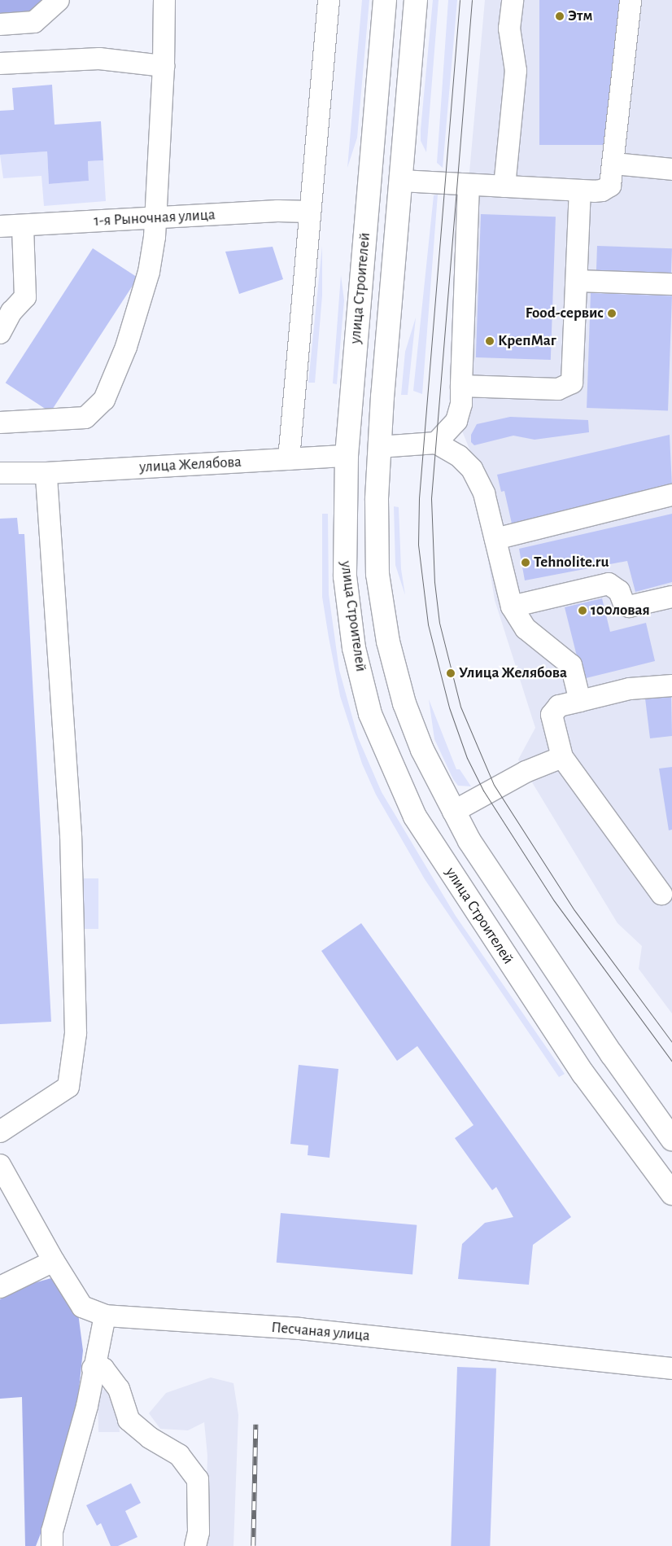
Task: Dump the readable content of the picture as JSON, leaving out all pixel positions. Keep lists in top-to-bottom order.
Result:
{
  "streets": {
    "main road": ["улица Строителей", "улица Желябова"],
    "street": ["1-я Рыночная улица", "Песчаная улица"]
  },
  "crossings": [
    ["улица Строителей", "улица Желябова"]
  ],
  "places": [
    "Этм",
    "Food-сервис",
    "КрепМаг",
    "Tehnolite.ru",
    "100ловая",
    "Улица Желябова"
  ]
}
